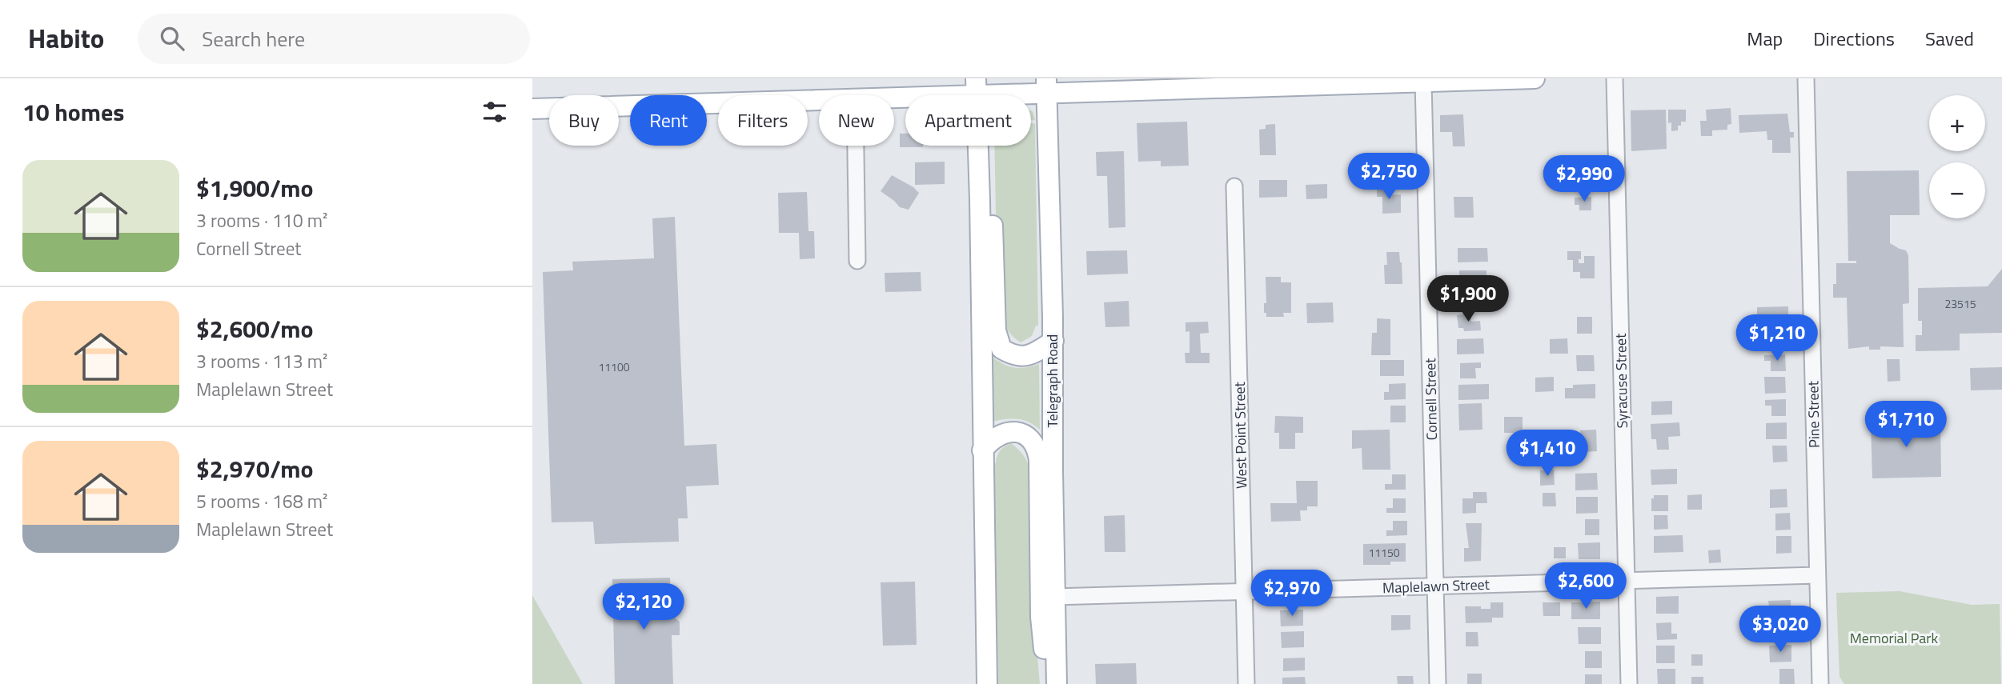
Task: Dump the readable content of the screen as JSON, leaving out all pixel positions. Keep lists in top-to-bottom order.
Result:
{
  "streets": {
    "main road": ["Telegraph Road"],
    "street": [
      "Syracuse Street",
      "Cornell Street",
      "Pine Street",
      "West Point Street",
      "Maplelawn Street"
    ]
  },
  "crossings": [
    ["Telegraph Road", "Maplelawn Street"],
    ["Syracuse Street", "Maplelawn Street"],
    ["Cornell Street", "Maplelawn Street"],
    ["Pine Street", "Maplelawn Street"],
    ["West Point Street", "Maplelawn Street"]
  ],
  "parks": ["Memorial Park"],
  "house_numbers": ["23515", "11100", "11150"],
  "page": {
    "header": "Habito",
    "search": "Search here",
    "nav": ["Map", "Directions", "Saved"],
    "heading": "10 homes",
    "map_buttons": ["+", "−"],
    "chip": [
      "Buy",
      "Rent",
      "Filters",
      "New",
      "Apartment"
    ],
    "list": [
      {
        "name": "$1,900/mo",
        "note": "3 rooms · 110 m² · Cornell Street"
      },
      {
        "name": "$2,600/mo",
        "note": "3 rooms · 113 m² · Maplelawn Street"
      },
      {
        "name": "$2,970/mo",
        "note": "5 rooms · 168 m² · Maplelawn Street"
      }
    ],
    "price": [
      "$2,750",
      "$2,990",
      "$1,900",
      "$1,210",
      "$1,710",
      "$1,410",
      "$2,600",
      "$2,970",
      "$2,120",
      "$3,020"
    ]
  }
}
